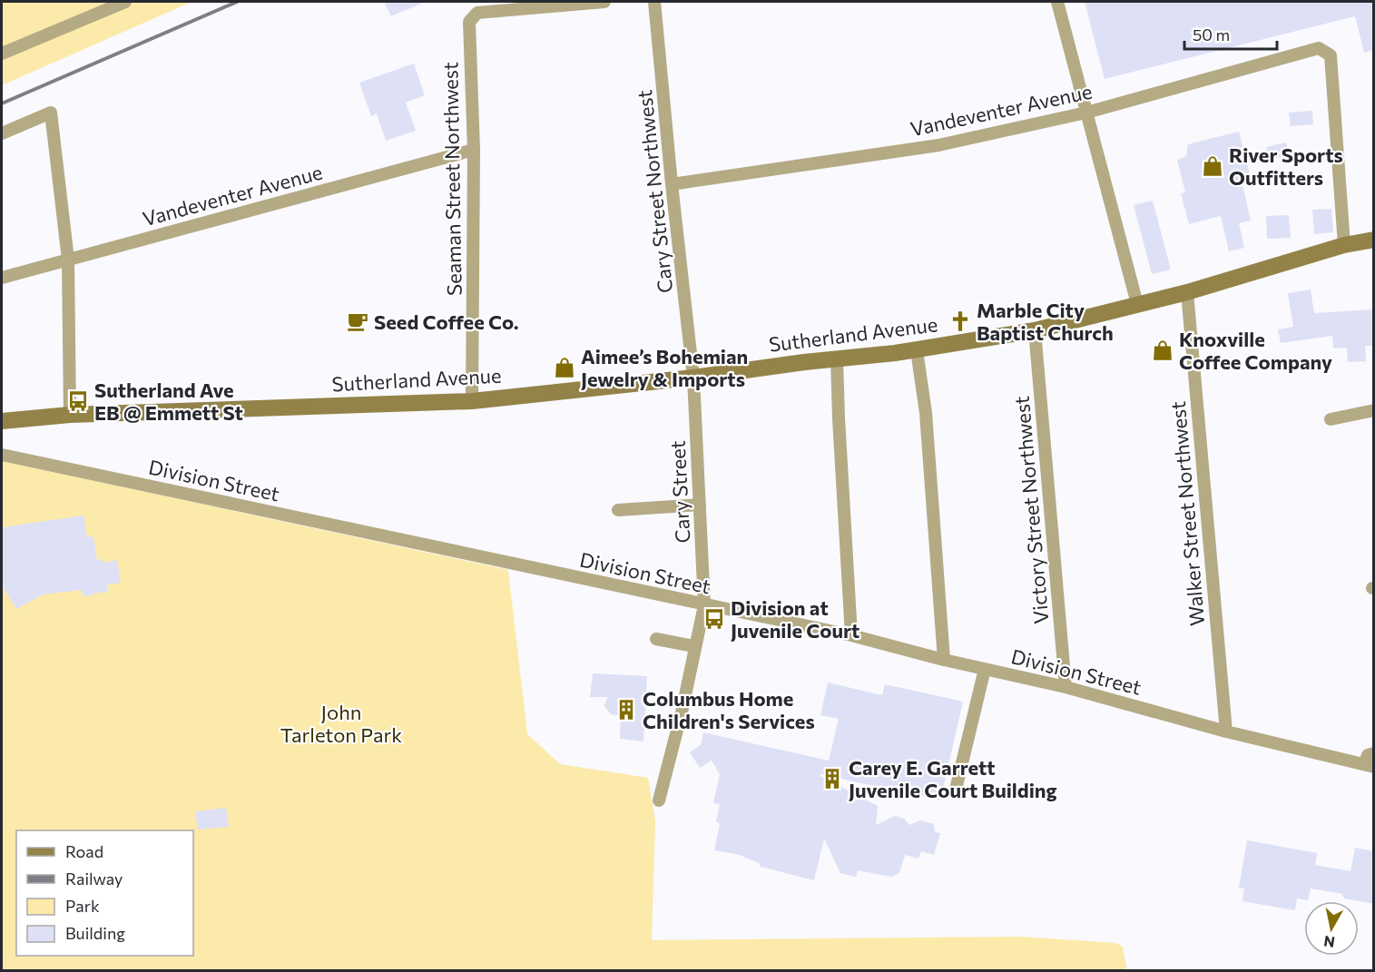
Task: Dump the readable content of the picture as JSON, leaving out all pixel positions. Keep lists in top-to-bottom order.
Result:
{
  "streets": {
    "street": [
      "Vandeventer Avenue",
      "Seaman Street Northwest",
      "Cary Street Northwest",
      "Sutherland Avenue",
      "Division Street",
      "Cary Street",
      "Victory Street Northwest",
      "Walker Street Northwest"
    ]
  },
  "crossings": [
    ["Vandeventer Avenue", "Seaman Street Northwest"],
    ["Vandeventer Avenue", "Cary Street Northwest"],
    ["Vandeventer Avenue", "Sutherland Avenue"],
    ["Seaman Street Northwest", "Sutherland Avenue"],
    ["Cary Street Northwest", "Sutherland Avenue"],
    ["Cary Street Northwest", "Cary Street"],
    ["Sutherland Avenue", "Cary Street"],
    ["Sutherland Avenue", "Victory Street Northwest"],
    ["Sutherland Avenue", "Walker Street Northwest"],
    ["Division Street", "Cary Street"],
    ["Division Street", "Victory Street Northwest"],
    ["Division Street", "Walker Street Northwest"]
  ],
  "parks": ["John Tarleton Park"],
  "places": {
    "shop": ["River Sports Outfitters", "Knoxville Coffee Company", "Aimee’s Bohemian Jewelry & Imports"],
    "cafe": ["Seed Coffee Co."],
    "church": ["Marble City Baptist Church"],
    "bus stop": ["Sutherland Ave EB @ Emmett St", "Division at Juvenile Court"],
    "building": ["Columbus Home Children's Services", "Carey E. Garrett Juvenile Court Building"]
  },
  "legend": [
    "Road",
    "Railway",
    "Park",
    "Building"
  ],
  "scale_bar": "50 m",
  "north": "bottom"
}
